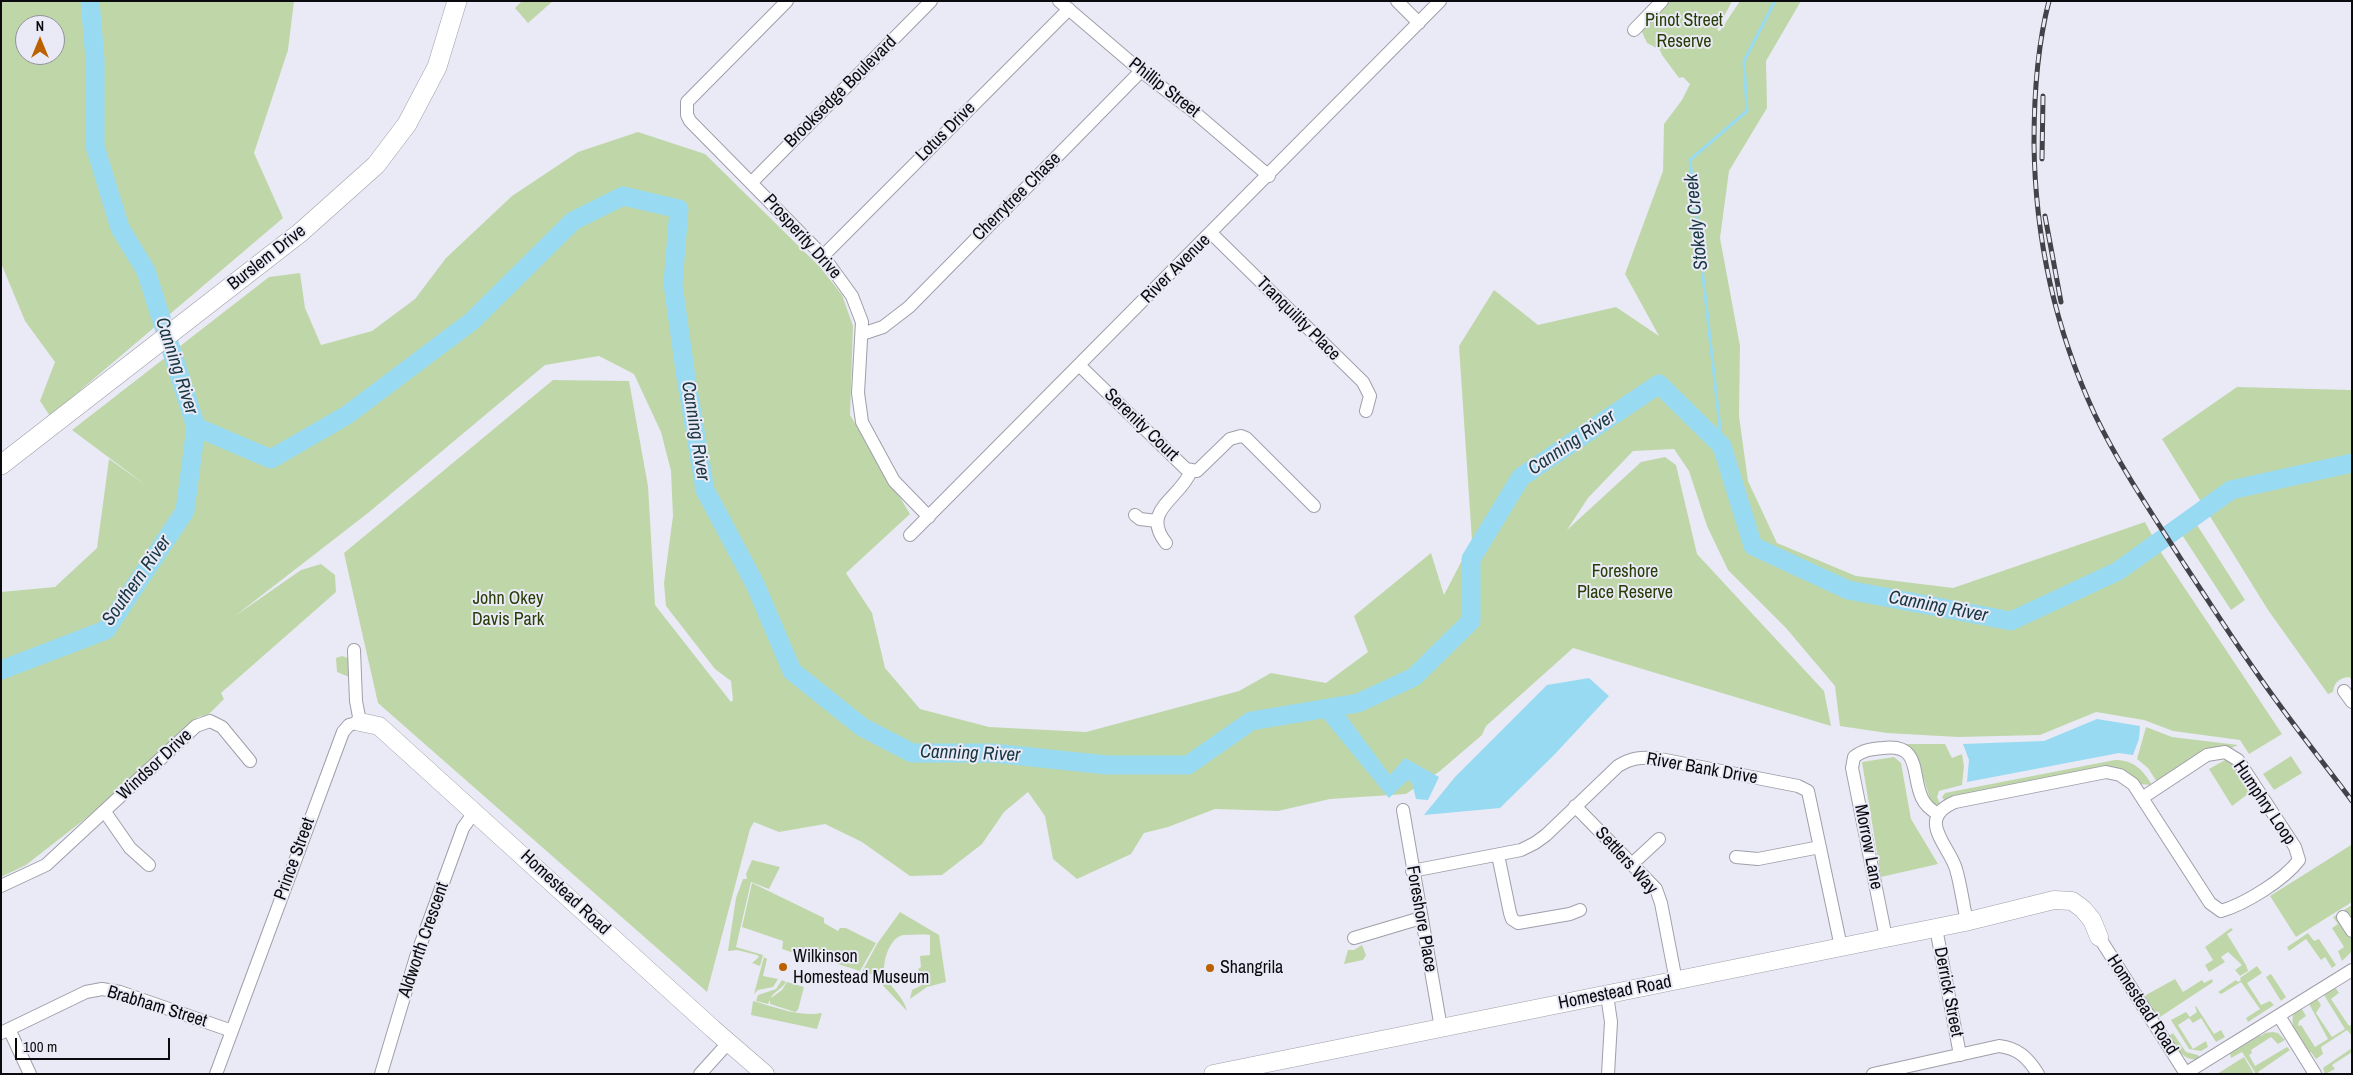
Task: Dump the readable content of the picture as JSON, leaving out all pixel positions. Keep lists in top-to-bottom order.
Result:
{
  "streets": {
    "main road": ["Burslem Drive"],
    "street": [
      "Phillip Street",
      "Brooksedge Boulevard",
      "Lotus Drive",
      "Cherrytree Chase",
      "Prosperity Drive",
      "River Avenue",
      "Tranquility Place",
      "Serenity Court",
      "Windsor Drive",
      "River Bank Drive",
      "Humphry Loop",
      "Morrow Lane",
      "Prince Street",
      "Settlers Way",
      "Homestead Road",
      "Foreshore Place",
      "Aldworth Crescent",
      "Derrick Street",
      "Brabham Street"
    ]
  },
  "crossings": [
    ["Phillip Street", "Lotus Drive"],
    ["Phillip Street", "Cherrytree Chase"],
    ["Phillip Street", "River Avenue"],
    ["Brooksedge Boulevard", "Prosperity Drive"],
    ["Lotus Drive", "Prosperity Drive"],
    ["Cherrytree Chase", "Prosperity Drive"],
    ["Prosperity Drive", "River Avenue"],
    ["River Avenue", "Tranquility Place"],
    ["River Avenue", "Serenity Court"],
    ["River Bank Drive", "Settlers Way"],
    ["River Bank Drive", "Homestead Road"],
    ["River Bank Drive", "Foreshore Place"],
    ["Morrow Lane", "Homestead Road"],
    ["Prince Street", "Homestead Road"],
    ["Prince Street", "Brabham Street"],
    ["Settlers Way", "Homestead Road"],
    ["Homestead Road", "Foreshore Place"],
    ["Homestead Road", "Aldworth Crescent"],
    ["Homestead Road", "Derrick Street"]
  ],
  "water": ["Stokely Creek", "Canning River", "Southern River"],
  "parks": ["Pinot Street Reserve", "Foreshore Place Reserve", "John Okey Davis Park"],
  "places": ["Wilkinson Homestead Museum", "Shangrila"],
  "scale_bar": "100 m",
  "north": "top"
}
